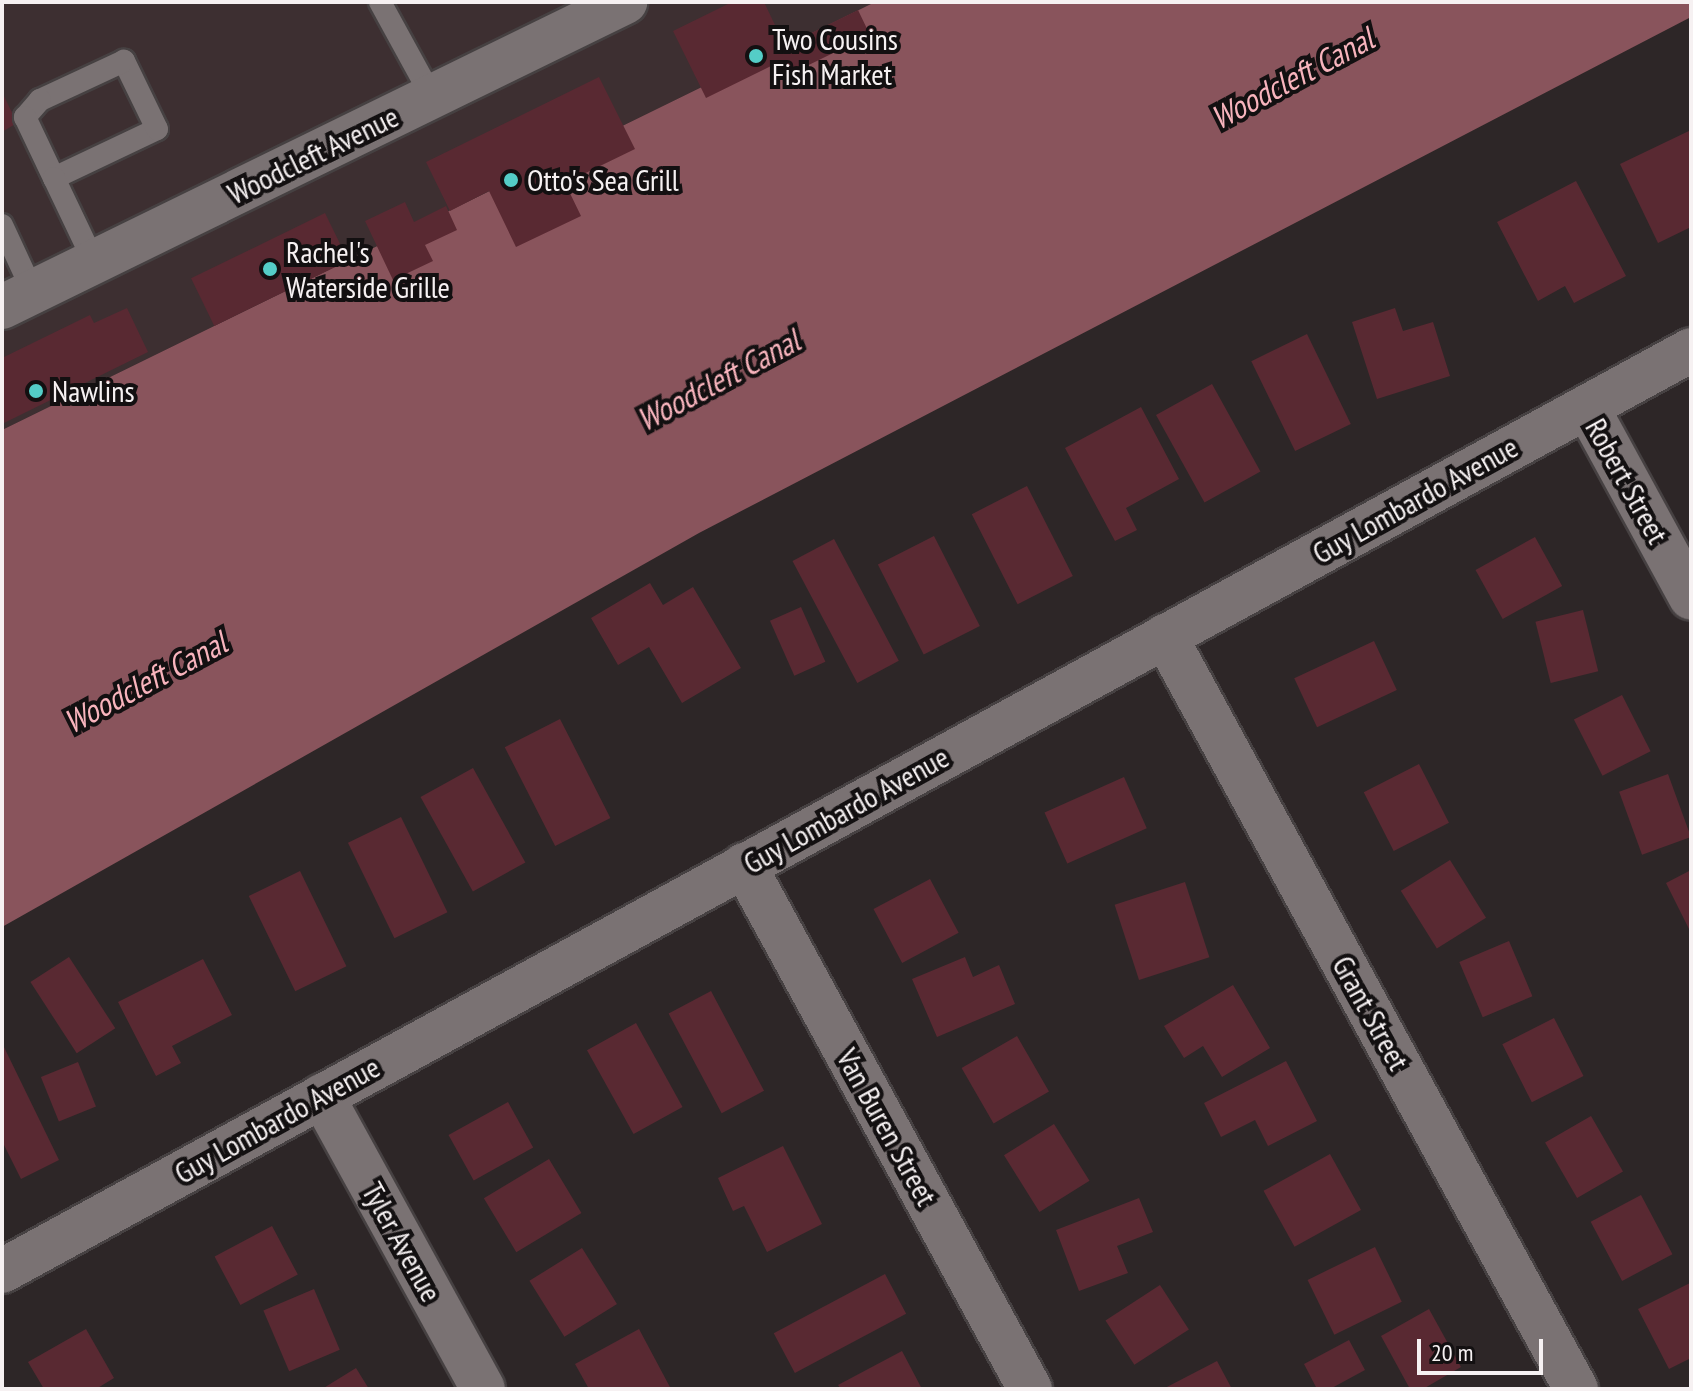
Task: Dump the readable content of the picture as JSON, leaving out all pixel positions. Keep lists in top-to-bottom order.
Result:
{
  "streets": {
    "street": [
      "Woodcleft Avenue",
      "Robert Street",
      "Guy Lombardo Avenue",
      "Grant Street",
      "Van Buren Street",
      "Tyler Avenue"
    ]
  },
  "crossings": [
    ["Robert Street", "Guy Lombardo Avenue"],
    ["Guy Lombardo Avenue", "Grant Street"],
    ["Guy Lombardo Avenue", "Van Buren Street"],
    ["Guy Lombardo Avenue", "Tyler Avenue"]
  ],
  "water": ["Woodcleft Canal"],
  "places": [
    "Two Cousins Fish Market",
    "Otto's Sea Grill",
    "Rachel's Waterside Grille",
    "Nawlins"
  ],
  "scale_bar": "20 m"
}
